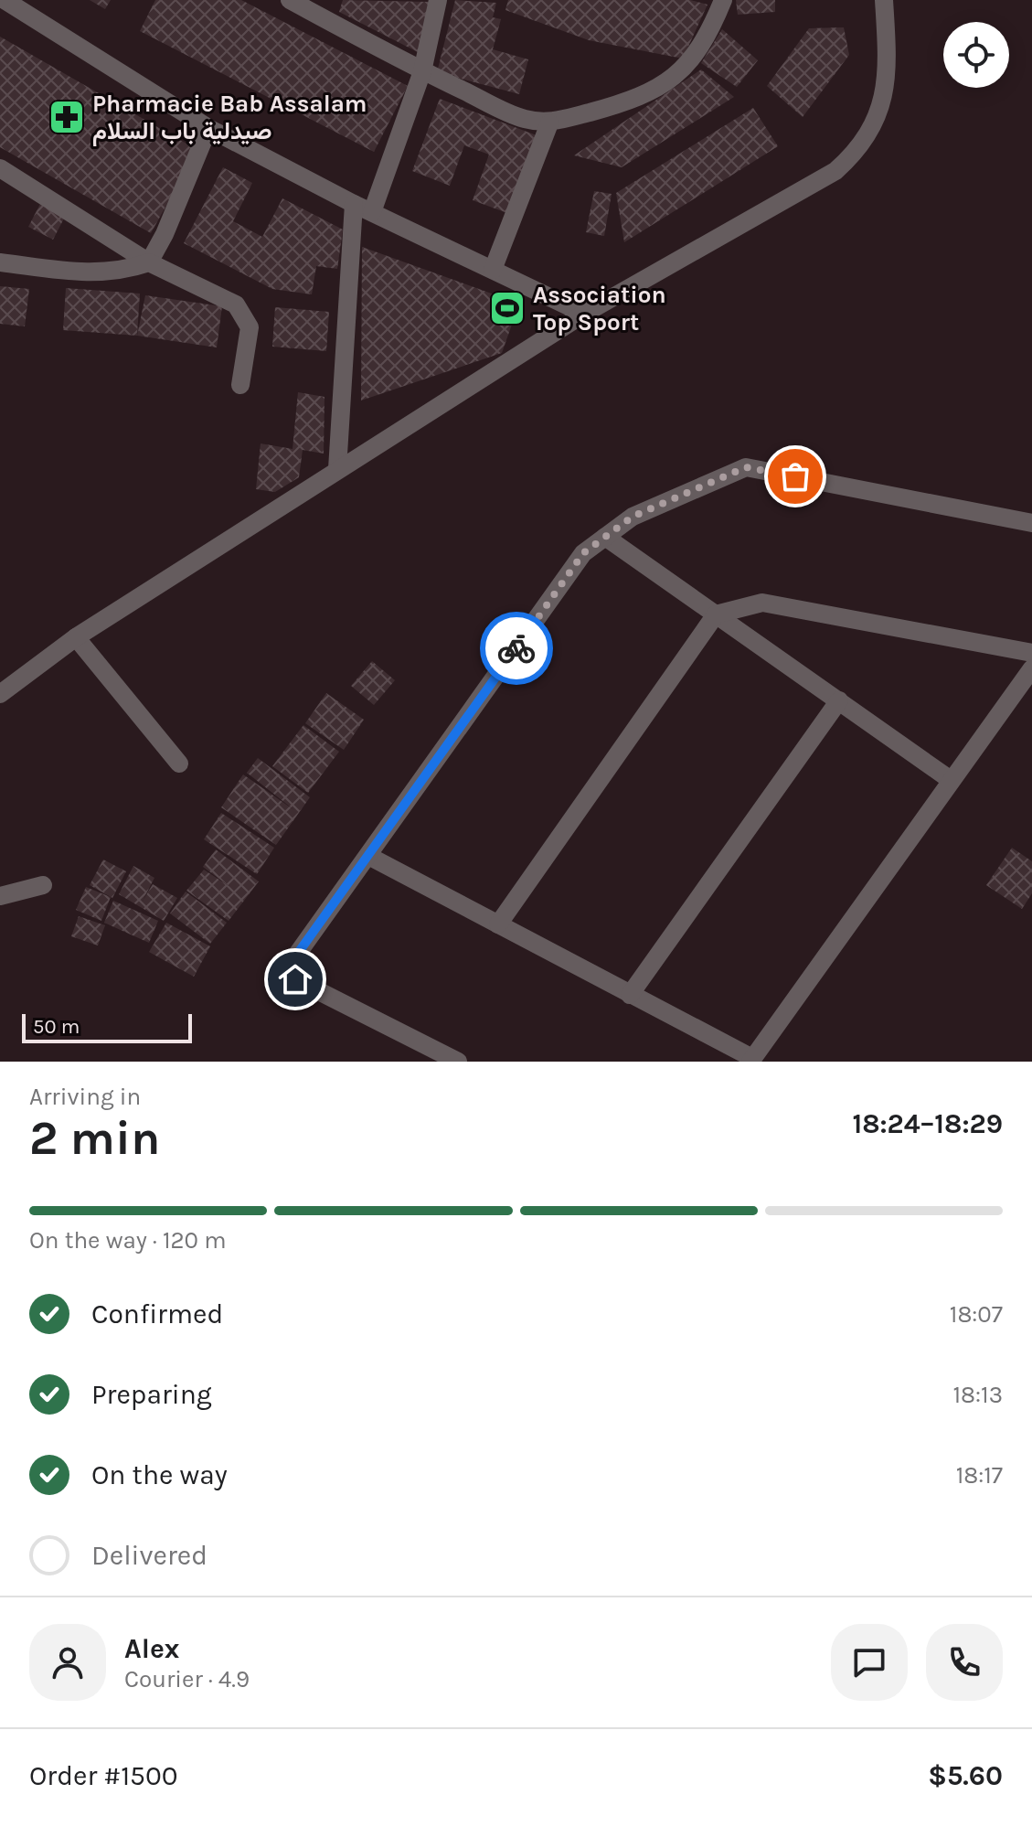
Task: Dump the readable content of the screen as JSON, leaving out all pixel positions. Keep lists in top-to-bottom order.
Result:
{
  "places": {
    "pharmacy": ["Pharmacie Bab Assalam صيدلية باب السلام"],
    "sports": ["Association Top Sport"]
  },
  "scale_bar": "50 m",
  "page": {
    "scale": "50 m",
    "heading": ["2 min", "Arriving in", "18:24–18:29"],
    "panel": [
      "Alex",
      "Courier · 4.9",
      "Order #1500",
      "$5.60"
    ],
    "bar": "On the way · 120 m",
    "list": [
      ["Confirmed", "18:07"],
      ["Preparing", "18:13"],
      ["On the way", "18:17"],
      "Delivered"
    ]
  }
}
